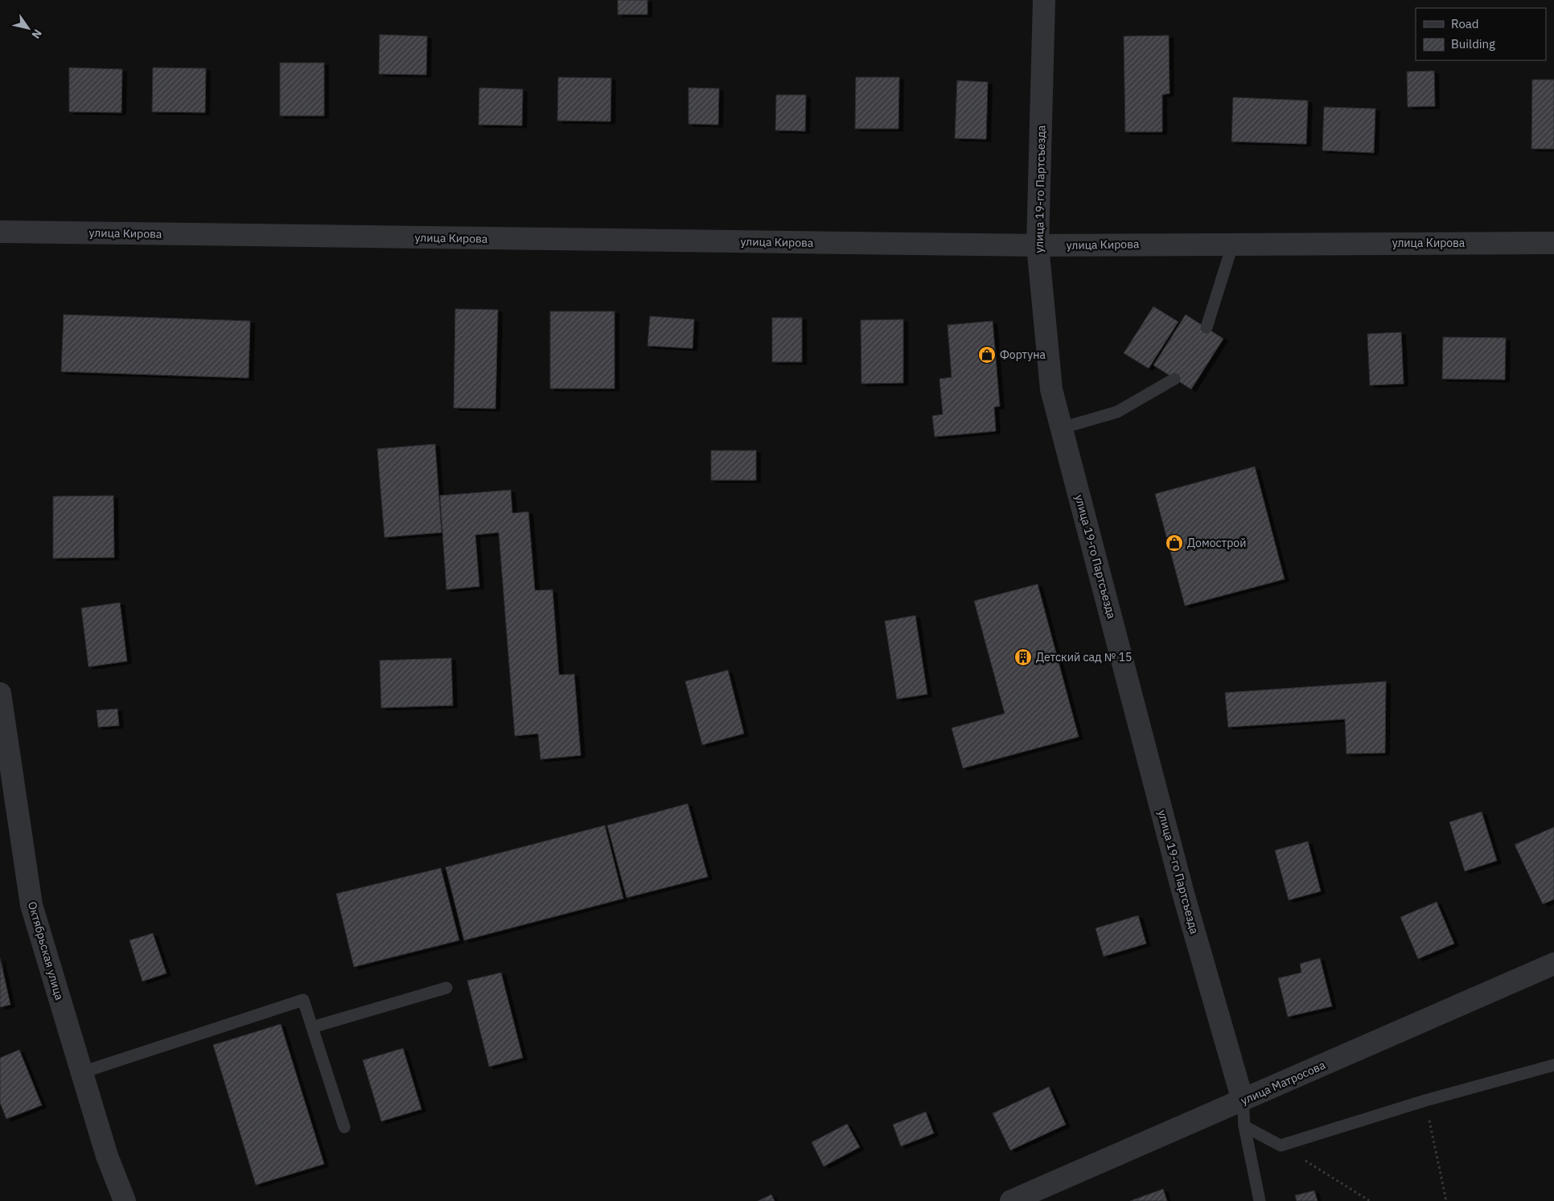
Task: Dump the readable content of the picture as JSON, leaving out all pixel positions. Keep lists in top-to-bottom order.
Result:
{
  "streets": {
    "street": [
      "улица 19-го Партсъезда",
      "улица Кирова",
      "Октябрьская улица",
      "улица Матросова"
    ]
  },
  "crossings": [
    ["улица 19-го Партсъезда", "улица Кирова"],
    ["улица 19-го Партсъезда", "улица Матросова"]
  ],
  "places": {
    "shop": ["Фортуна", "Домострой"],
    "building": ["Детский сад № 15"]
  },
  "legend": ["Road", "Building"],
  "north": "bottom right"
}
